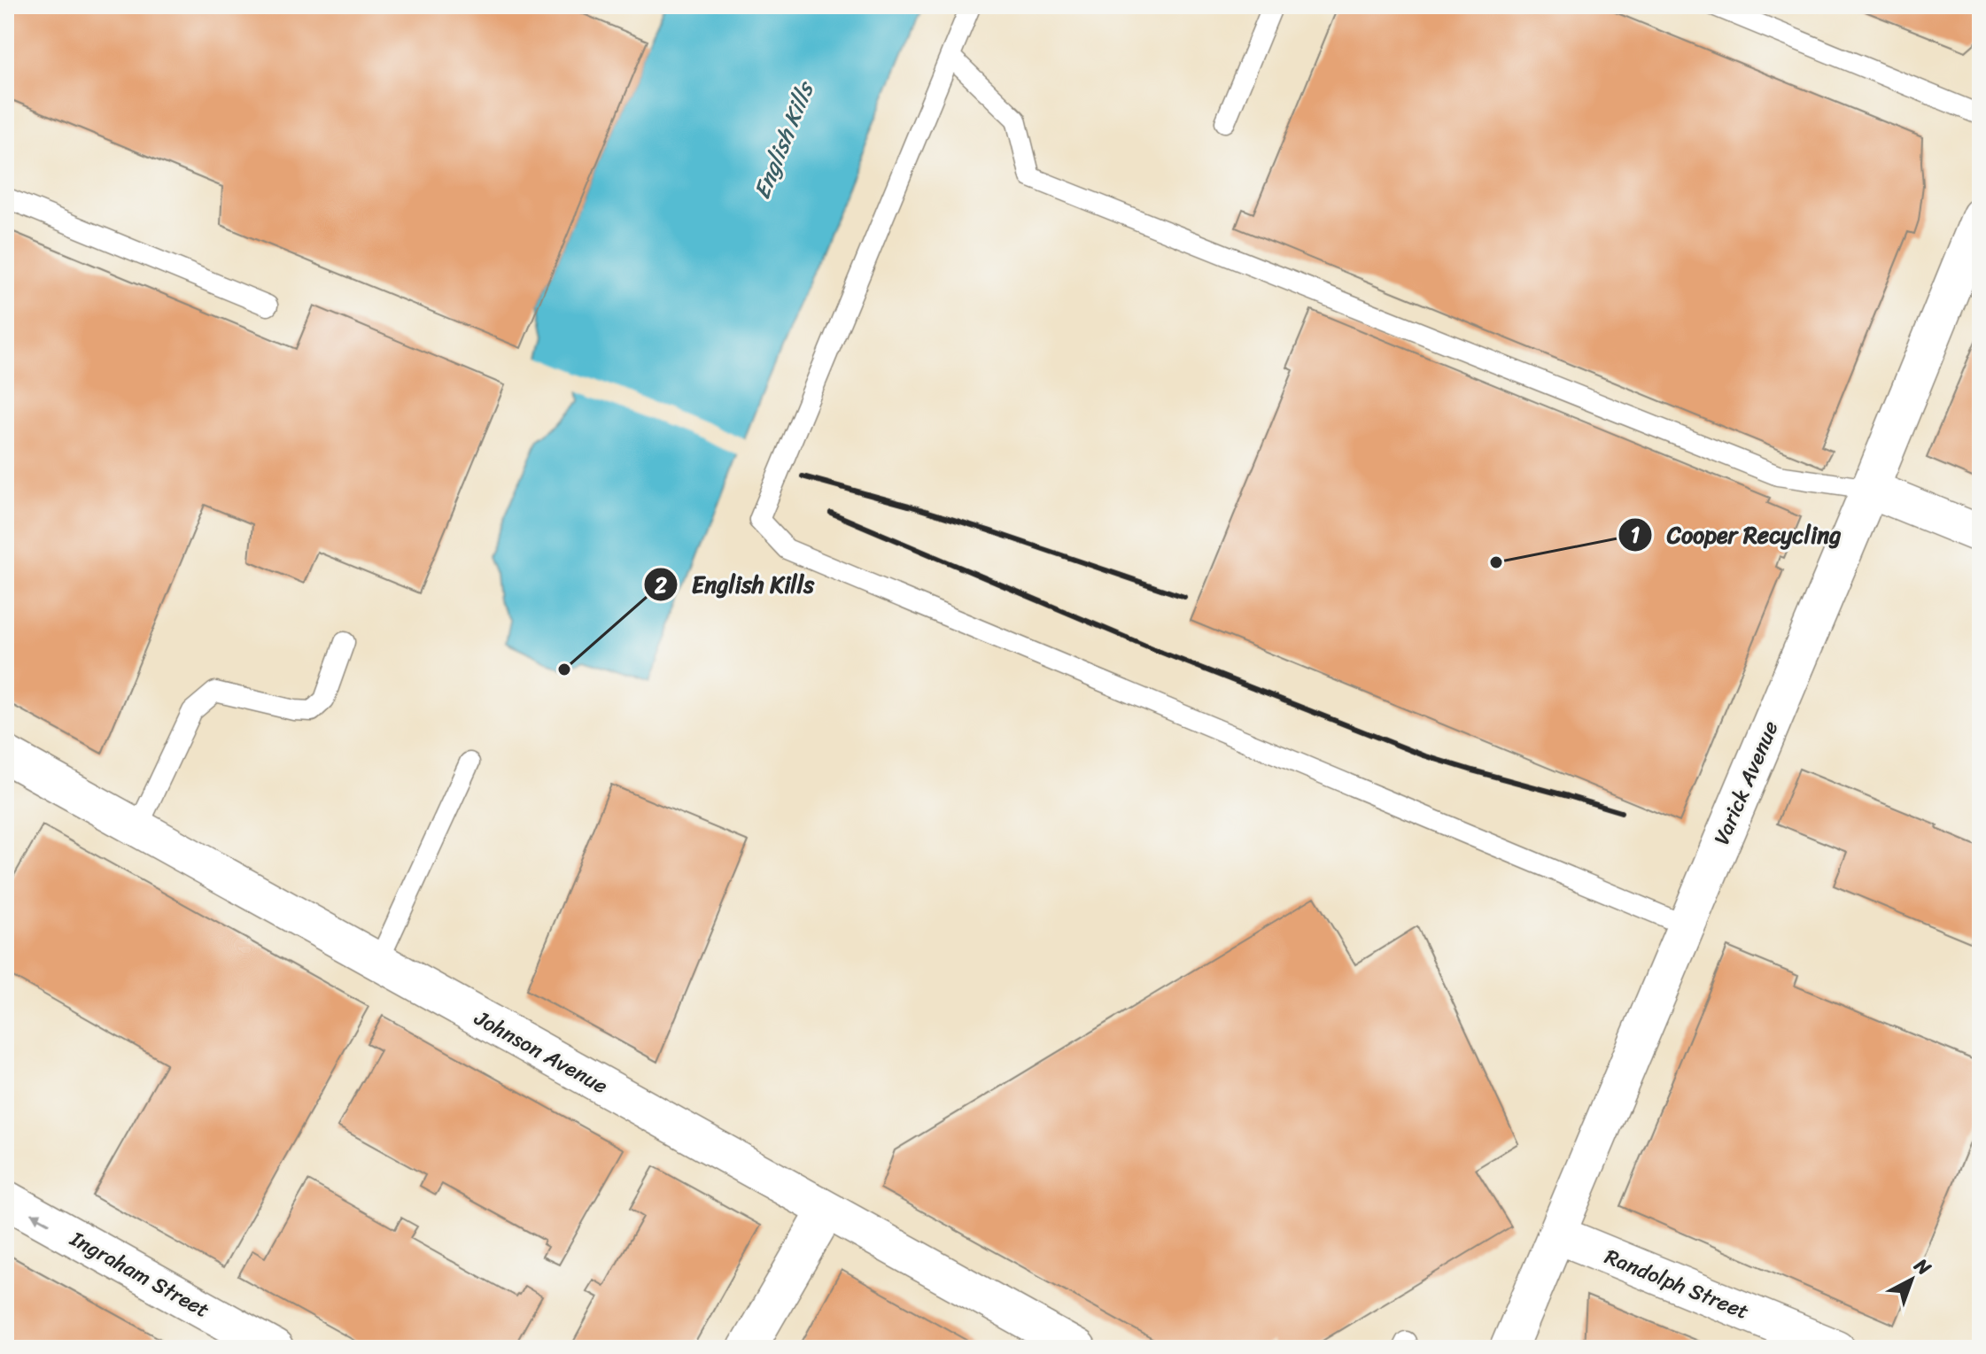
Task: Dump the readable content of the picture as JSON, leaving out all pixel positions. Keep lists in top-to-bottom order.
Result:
{
  "streets": {
    "street": [
      "Varick Avenue",
      "Johnson Avenue",
      "Ingraham Street",
      "Randolph Street"
    ]
  },
  "crossings": [
    ["Varick Avenue", "Randolph Street"]
  ],
  "one_way": ["Ingraham Street"],
  "water": ["English Kills"],
  "places": ["Cooper Recycling", "English Kills"],
  "north": "top right"
}
